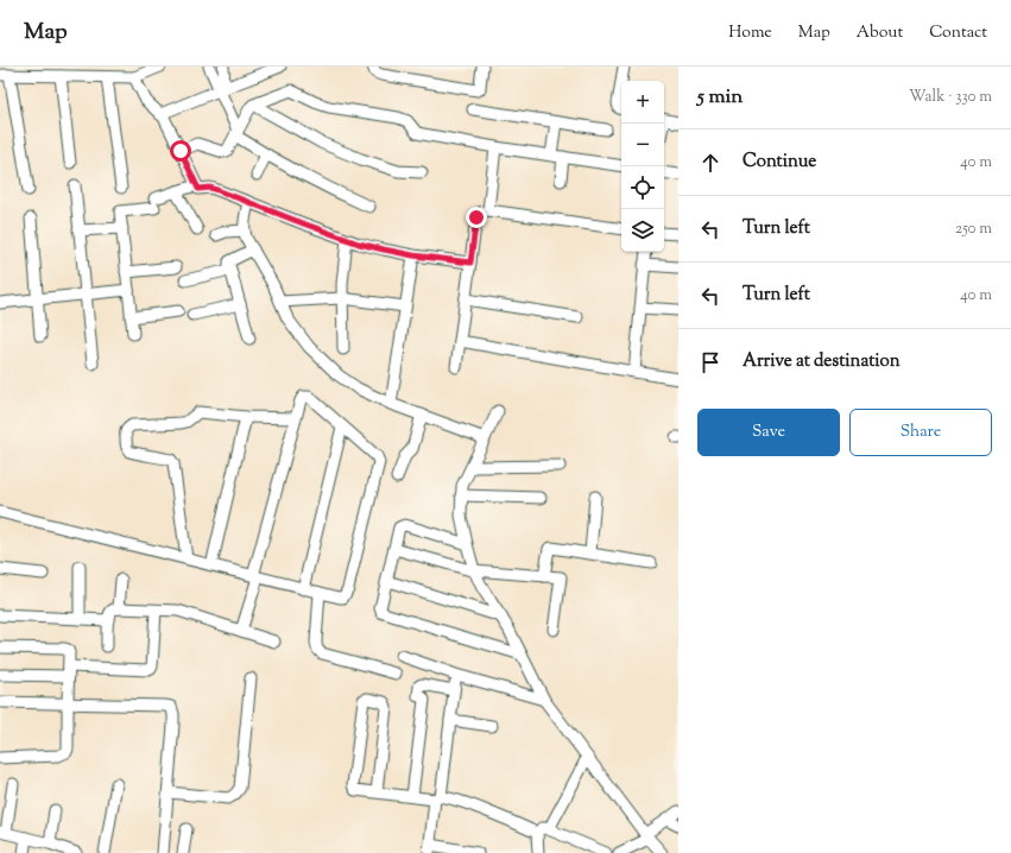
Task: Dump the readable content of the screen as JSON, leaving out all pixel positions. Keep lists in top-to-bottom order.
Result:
{
  "page": {
    "header": "Map",
    "nav": [
      "Home",
      "Map",
      "About",
      "Contact"
    ],
    "heading": ["5 min", "Walk · 330 m"],
    "map_buttons": ["+", "−"],
    "list": [
      ["Continue", "40 m"],
      ["Turn left", "250 m"],
      ["Turn left", "40 m"],
      "Arrive at destination"
    ],
    "buttons": ["Save", "Share"]
  }
}
